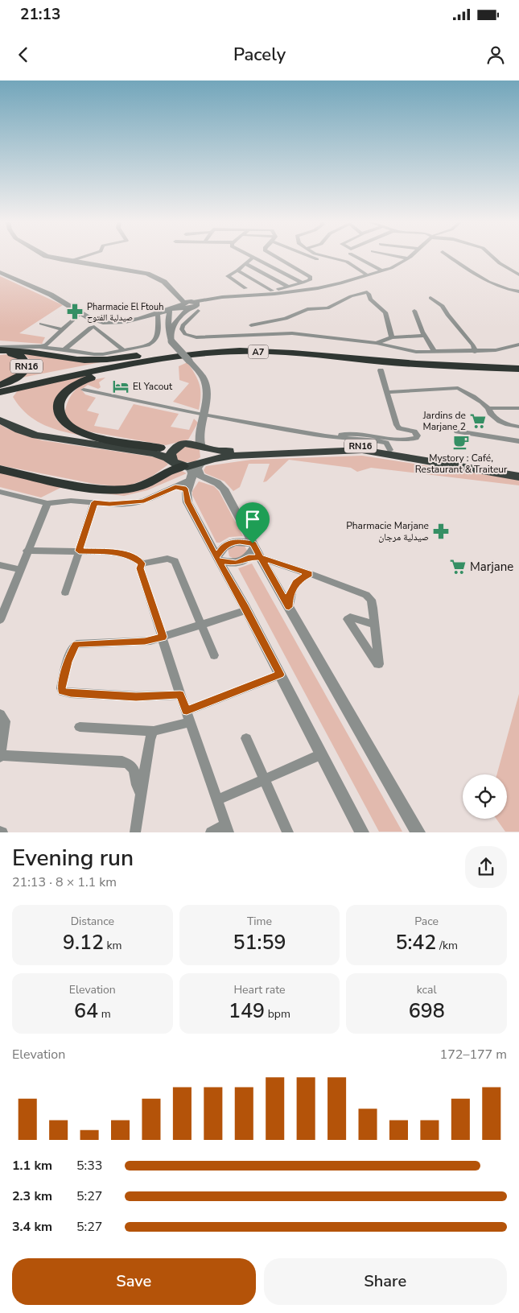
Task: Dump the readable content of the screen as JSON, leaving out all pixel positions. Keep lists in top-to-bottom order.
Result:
{
  "streets": {
    "highway": ["A7", "RN16"]
  },
  "crossings": [
    ["A7", "RN16"]
  ],
  "places": {
    "pharmacy": ["Pharmacie El Ftouh صيدلية الفتوح", "Pharmacie Marjane صيدلية مرجان"],
    "hotel": ["El Yacout"],
    "supermarket": ["Jardins de Marjane 2", "Marjane"],
    "cafe": ["Mystory : Café, Restaurant & Traiteur"]
  },
  "page": {
    "status": "21:13",
    "header": "Pacely",
    "heading": ["Evening run", "21:13 · 8 × 1.1 km"],
    "stats": [
      ["Distance", "9.12 km"],
      ["Time", "51:59"],
      ["Pace", "5:42 /km"],
      ["Elevation", "64 m"],
      ["Heart rate", "149 bpm"],
      ["kcal", "698"]
    ],
    "chart": ["Elevation", "172–177 m"],
    "list": [
      {
        "name": "1.1 km",
        "note": "5:33"
      },
      {
        "name": "2.3 km",
        "note": "5:27"
      },
      {
        "name": "3.4 km",
        "note": "5:27"
      }
    ],
    "buttons": ["Save", "Share"]
  }
}
